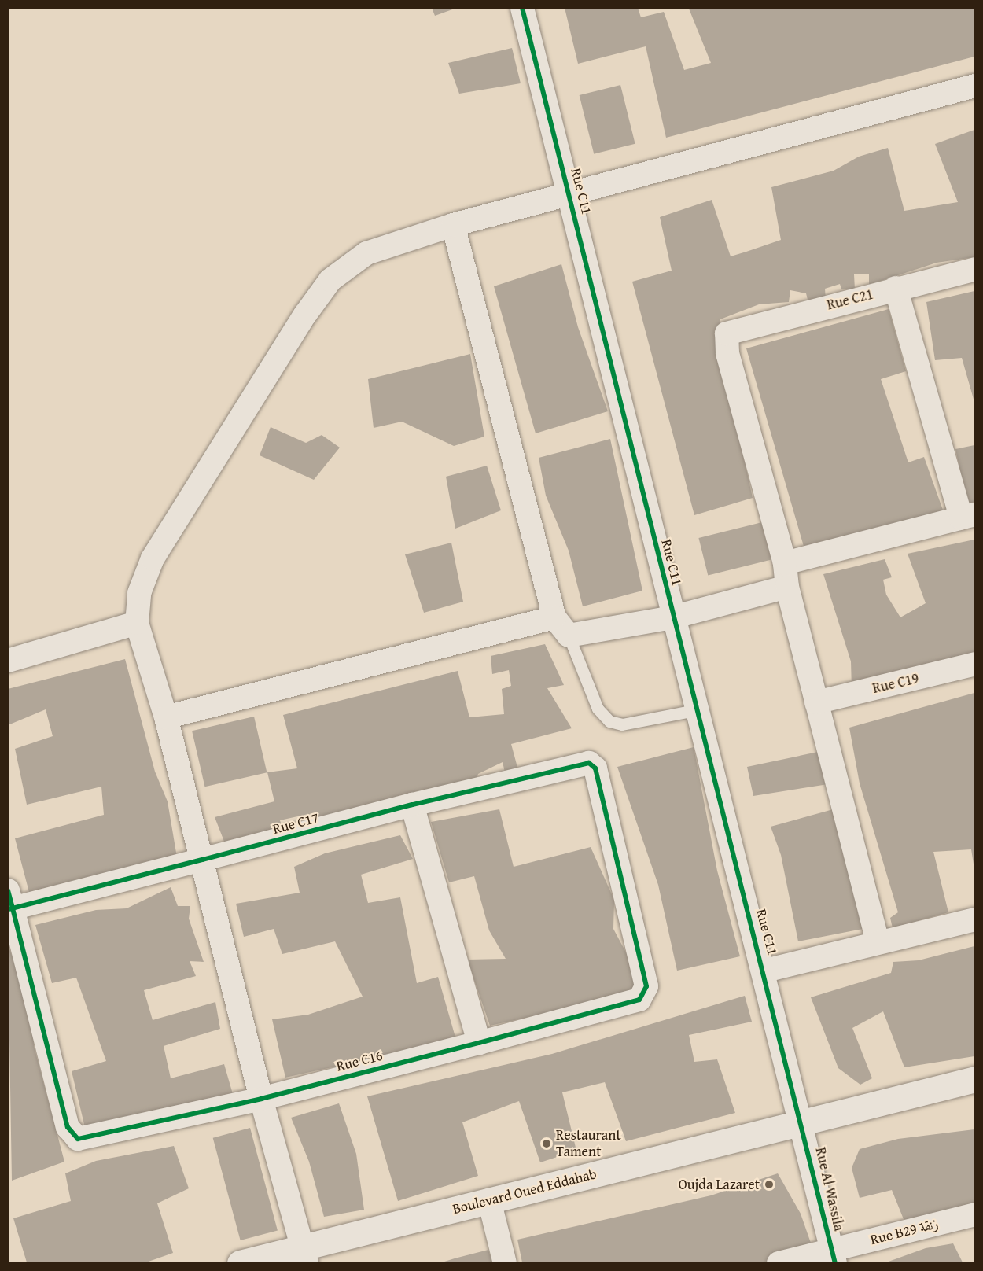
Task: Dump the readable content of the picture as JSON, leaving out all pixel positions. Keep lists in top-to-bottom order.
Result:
{
  "streets": {
    "street": [
      "Rue C11",
      "Rue C21",
      "Rue C19",
      "Rue C17",
      "Rue C16",
      "Rue Al Wassila",
      "Boulevard Oued Eddahab",
      "Rue B29 زنقة"
    ]
  },
  "crossings": [
    ["Rue C11", "Rue Al Wassila"],
    ["Rue C11", "Boulevard Oued Eddahab"],
    ["Rue C17", "Rue C16"],
    ["Rue Al Wassila", "Boulevard Oued Eddahab"],
    ["Rue Al Wassila", "Rue B29 زنقة"]
  ],
  "places": ["Restaurant Tament", "Oujda Lazaret"]
}
